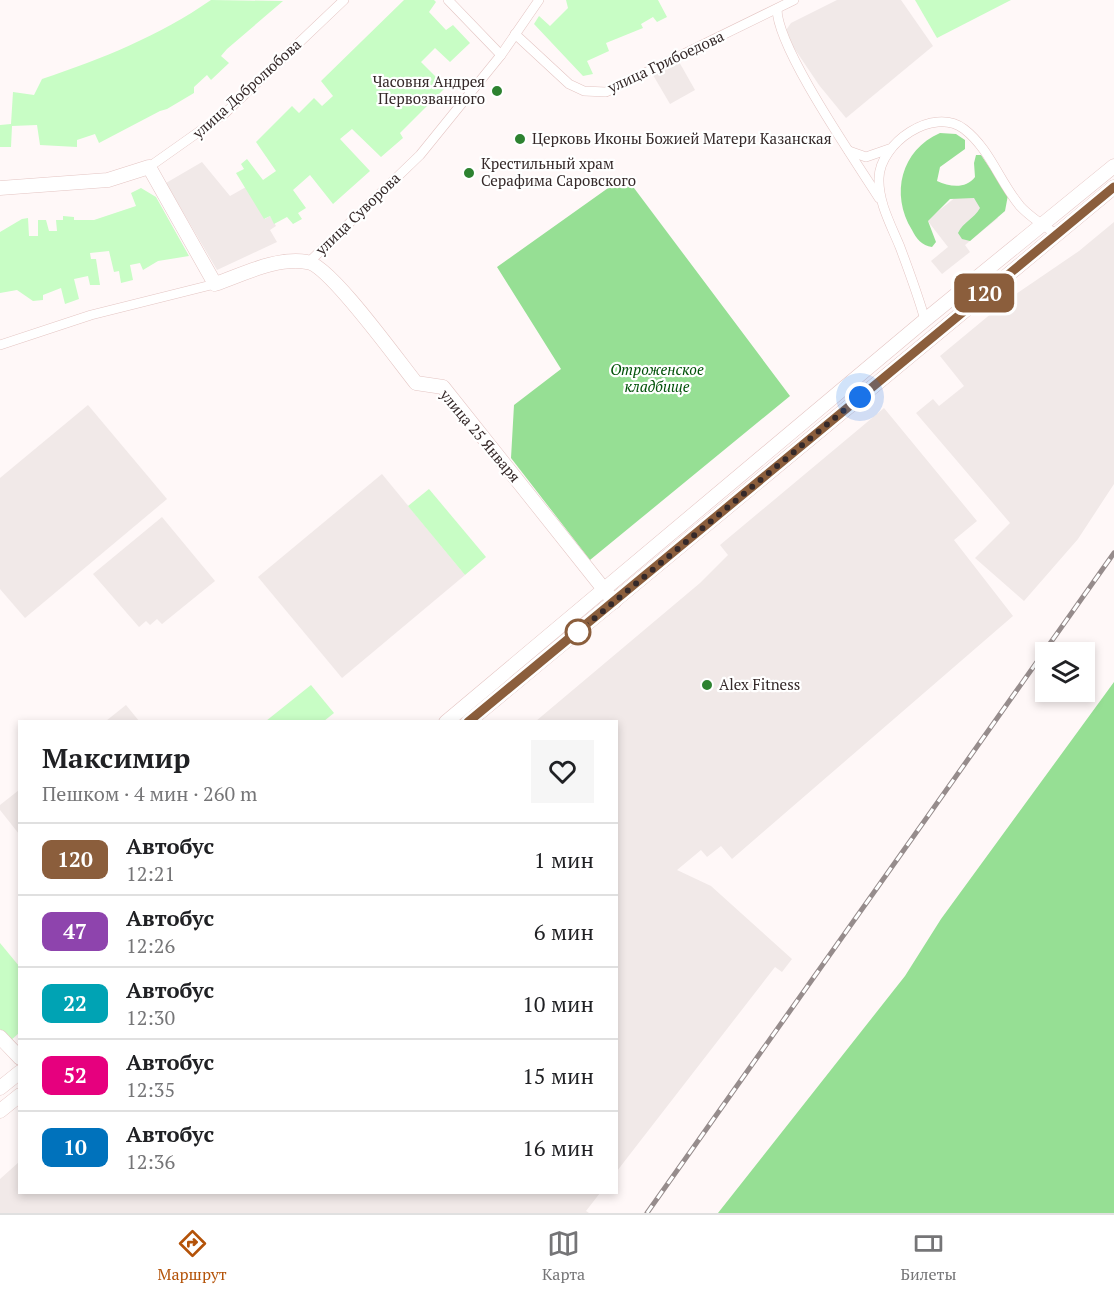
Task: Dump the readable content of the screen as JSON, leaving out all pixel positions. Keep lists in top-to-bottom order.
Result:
{
  "streets": {
    "main road": ["улица Добролюбова", "улица Суворова", "улица 25 Января"],
    "street": ["улица Грибоедова"]
  },
  "crossings": [
    ["улица Грибоедова", "улица Суворова"],
    ["улица Суворова", "улица 25 Января"]
  ],
  "parks": ["Отроженское кладбище"],
  "places": [
    "Часовня Андрея Первозванного",
    "Церковь Иконы Божией Матери Казанская",
    "Крестильный храм Серафима Саровского",
    "Alex Fitness"
  ],
  "lines": ["bus line 120"],
  "page": {
    "on_map": "120",
    "heading": ["Максимир", "Пешком · 4 мин · 260 m"],
    "list": [
      {
        "mark": "120",
        "name": "Автобус",
        "note": "12:21",
        "value": "1 мин"
      },
      {
        "mark": "47",
        "name": "Автобус",
        "note": "12:26",
        "value": "6 мин"
      },
      {
        "mark": "22",
        "name": "Автобус",
        "note": "12:30",
        "value": "10 мин"
      },
      {
        "mark": "52",
        "name": "Автобус",
        "note": "12:35",
        "value": "15 мин"
      },
      {
        "mark": "10",
        "name": "Автобус",
        "note": "12:36",
        "value": "16 мин"
      }
    ],
    "tabs": ["Маршрут", "Карта", "Билеты"]
  }
}
